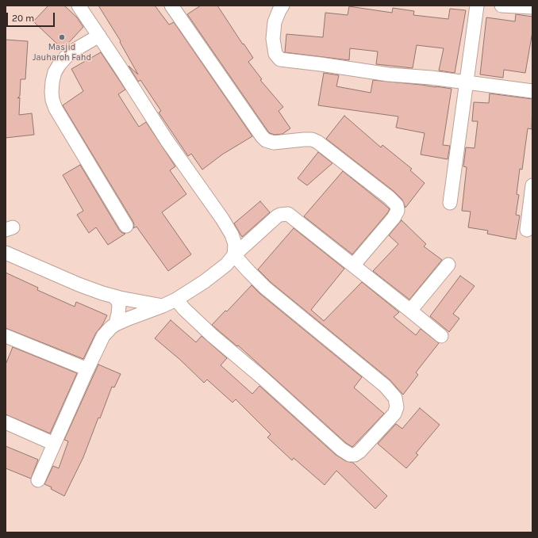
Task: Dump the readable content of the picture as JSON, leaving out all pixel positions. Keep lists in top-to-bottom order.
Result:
{
  "places": ["Masjid Jauharoh Fahd"],
  "scale_bar": "20 m"
}
